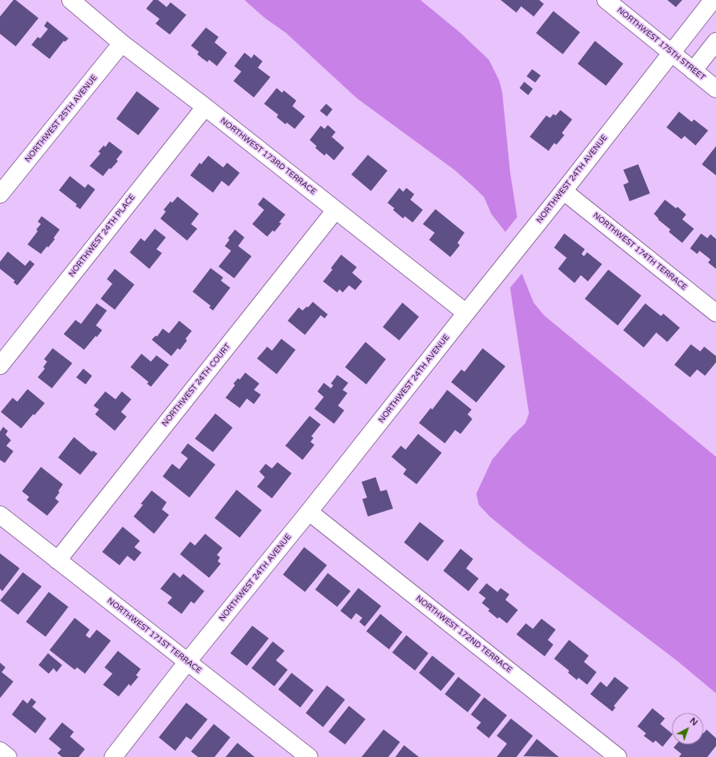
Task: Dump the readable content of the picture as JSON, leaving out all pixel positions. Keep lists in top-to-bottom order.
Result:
{
  "streets": {
    "street": [
      "NORTHWEST 175TH STREET",
      "NORTHWEST 25TH AVENUE",
      "NORTHWEST 173RD TERRACE",
      "NORTHWEST 24TH AVENUE",
      "NORTHWEST 24TH PLACE",
      "NORTHWEST 174TH TERRACE",
      "NORTHWEST 24TH COURT",
      "NORTHWEST 172ND TERRACE",
      "NORTHWEST 171ST TERRACE"
    ]
  },
  "crossings": [
    ["NORTHWEST 175TH STREET", "NORTHWEST 24TH AVENUE"],
    ["NORTHWEST 25TH AVENUE", "NORTHWEST 173RD TERRACE"],
    ["NORTHWEST 173RD TERRACE", "NORTHWEST 24TH AVENUE"],
    ["NORTHWEST 173RD TERRACE", "NORTHWEST 24TH PLACE"],
    ["NORTHWEST 173RD TERRACE", "NORTHWEST 24TH COURT"],
    ["NORTHWEST 24TH AVENUE", "NORTHWEST 174TH TERRACE"],
    ["NORTHWEST 24TH AVENUE", "NORTHWEST 172ND TERRACE"],
    ["NORTHWEST 24TH AVENUE", "NORTHWEST 171ST TERRACE"],
    ["NORTHWEST 24TH COURT", "NORTHWEST 171ST TERRACE"]
  ],
  "north": "top right"
}
